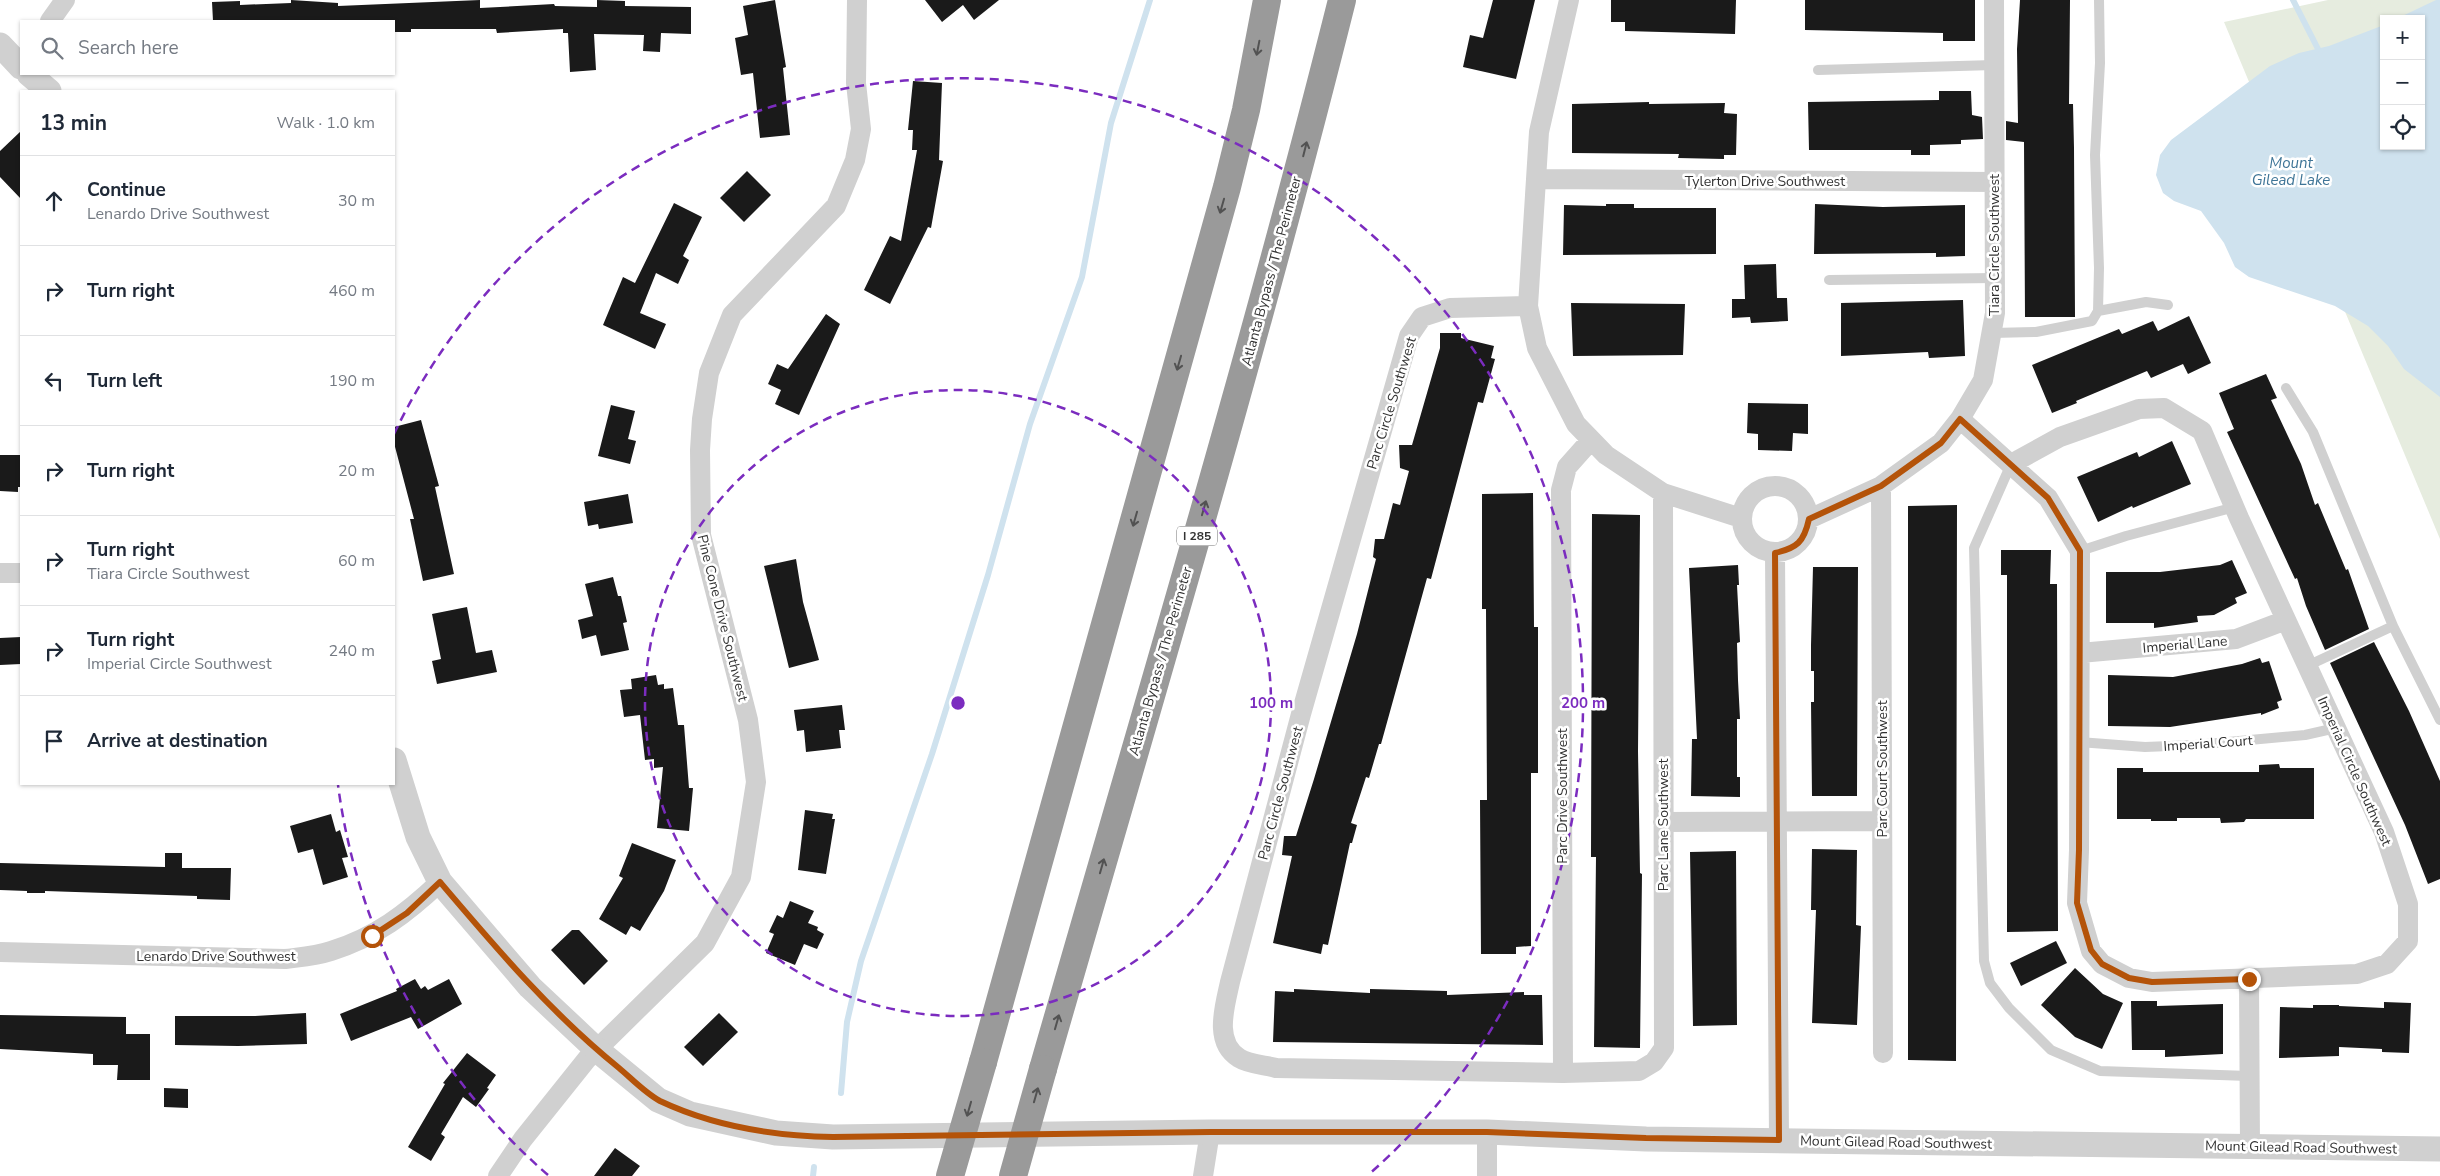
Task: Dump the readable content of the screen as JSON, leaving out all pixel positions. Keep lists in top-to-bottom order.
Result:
{
  "streets": {
    "highway": ["Atlanta Bypass / The Perimeter", "I 285"],
    "street": [
      "Tylerton Drive Southwest",
      "Tiara Circle Southwest",
      "Parc Circle Southwest",
      "Pine Cone Drive Southwest",
      "Imperial Lane",
      "Parc Court Southwest",
      "Imperial Circle Southwest",
      "Parc Drive Southwest",
      "Parc Lane Southwest",
      "Lenardo Drive Southwest",
      "Mount Gilead Road Southwest"
    ],
    "lane": ["Imperial Court"]
  },
  "crossings": [
    ["Tylerton Drive Southwest", "Tiara Circle Southwest"],
    ["Tiara Circle Southwest", "Parc Court Southwest"],
    ["Parc Circle Southwest", "Parc Drive Southwest"],
    ["Parc Circle Southwest", "Parc Lane Southwest"],
    ["Pine Cone Drive Southwest", "Mount Gilead Road Southwest"],
    ["Imperial Lane", "Imperial Circle Southwest"],
    ["Imperial Court", "Imperial Circle Southwest"],
    ["Parc Drive Southwest", "Parc Lane Southwest"],
    ["Lenardo Drive Southwest", "Mount Gilead Road Southwest"]
  ],
  "water": ["Mount Gilead Lake"],
  "page": {
    "map_buttons": ["+", "−"],
    "search": "Search here",
    "heading": ["13 min", "Walk · 1.0 km"],
    "list": [
      ["Continue", "Lenardo Drive Southwest", "30 m"],
      ["Turn right", "460 m"],
      ["Turn left", "190 m"],
      ["Turn right", "20 m"],
      ["Turn right", "Tiara Circle Southwest", "60 m"],
      ["Turn right", "Imperial Circle Southwest", "240 m"],
      "Arrive at destination"
    ]
  },
  "rings": ["100 m", "200 m"]
}
